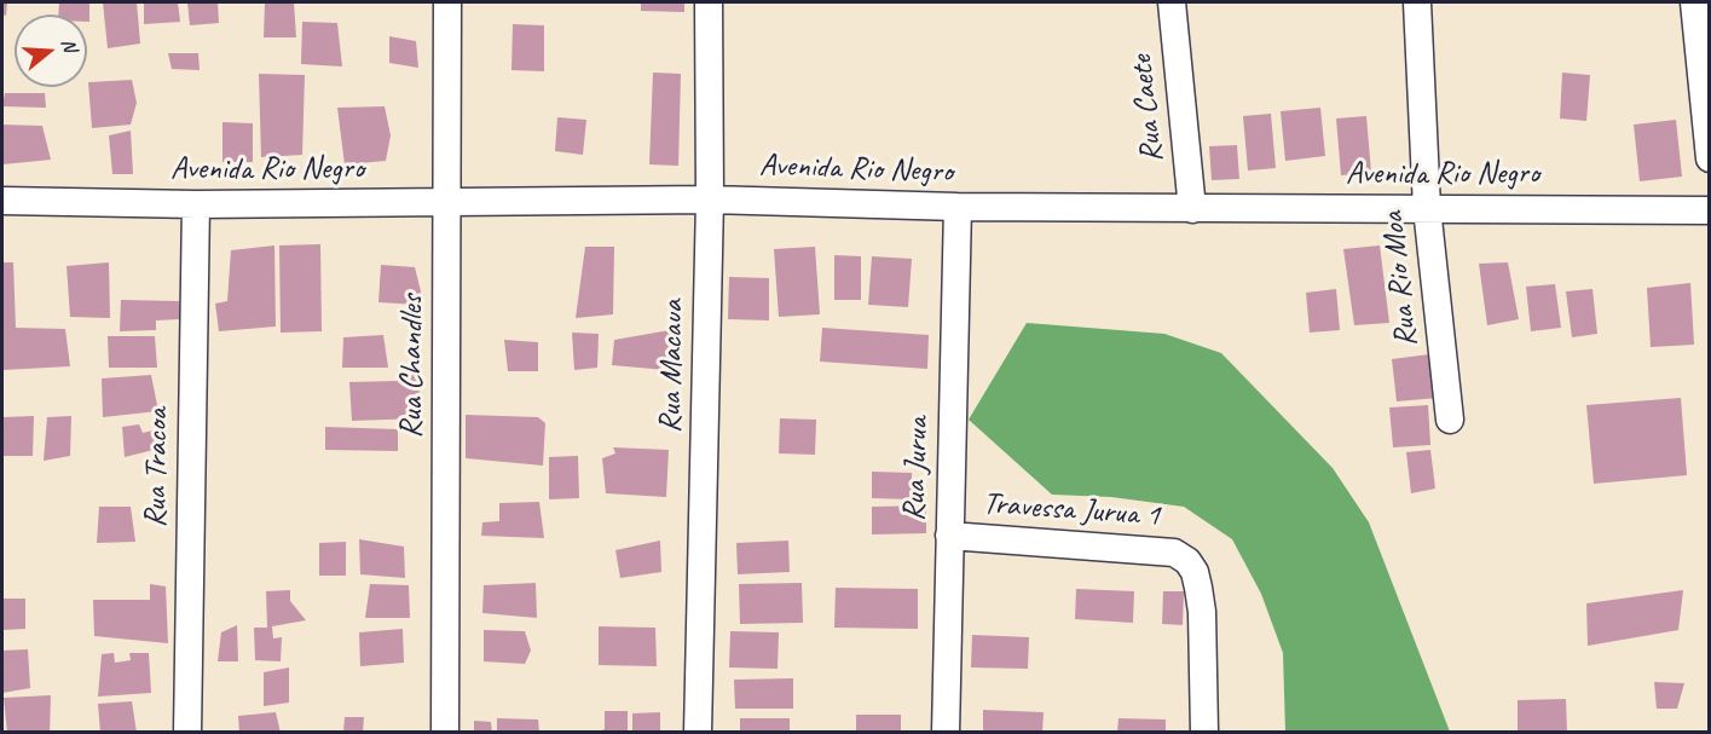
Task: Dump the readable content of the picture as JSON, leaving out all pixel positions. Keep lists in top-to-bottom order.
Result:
{
  "streets": {
    "street": [
      "Rua Caete",
      "Avenida Rio Negro",
      "Rua Rio Moa",
      "Rua Chandles",
      "Rua Macaua",
      "Rua Tracoa",
      "Rua Jurua",
      "Travessa Jurua 1"
    ]
  },
  "crossings": [
    ["Rua Caete", "Avenida Rio Negro"],
    ["Avenida Rio Negro", "Rua Rio Moa"],
    ["Avenida Rio Negro", "Rua Chandles"],
    ["Avenida Rio Negro", "Rua Macaua"],
    ["Avenida Rio Negro", "Rua Tracoa"],
    ["Avenida Rio Negro", "Rua Jurua"],
    ["Rua Jurua", "Travessa Jurua 1"]
  ],
  "north": "right"
}
